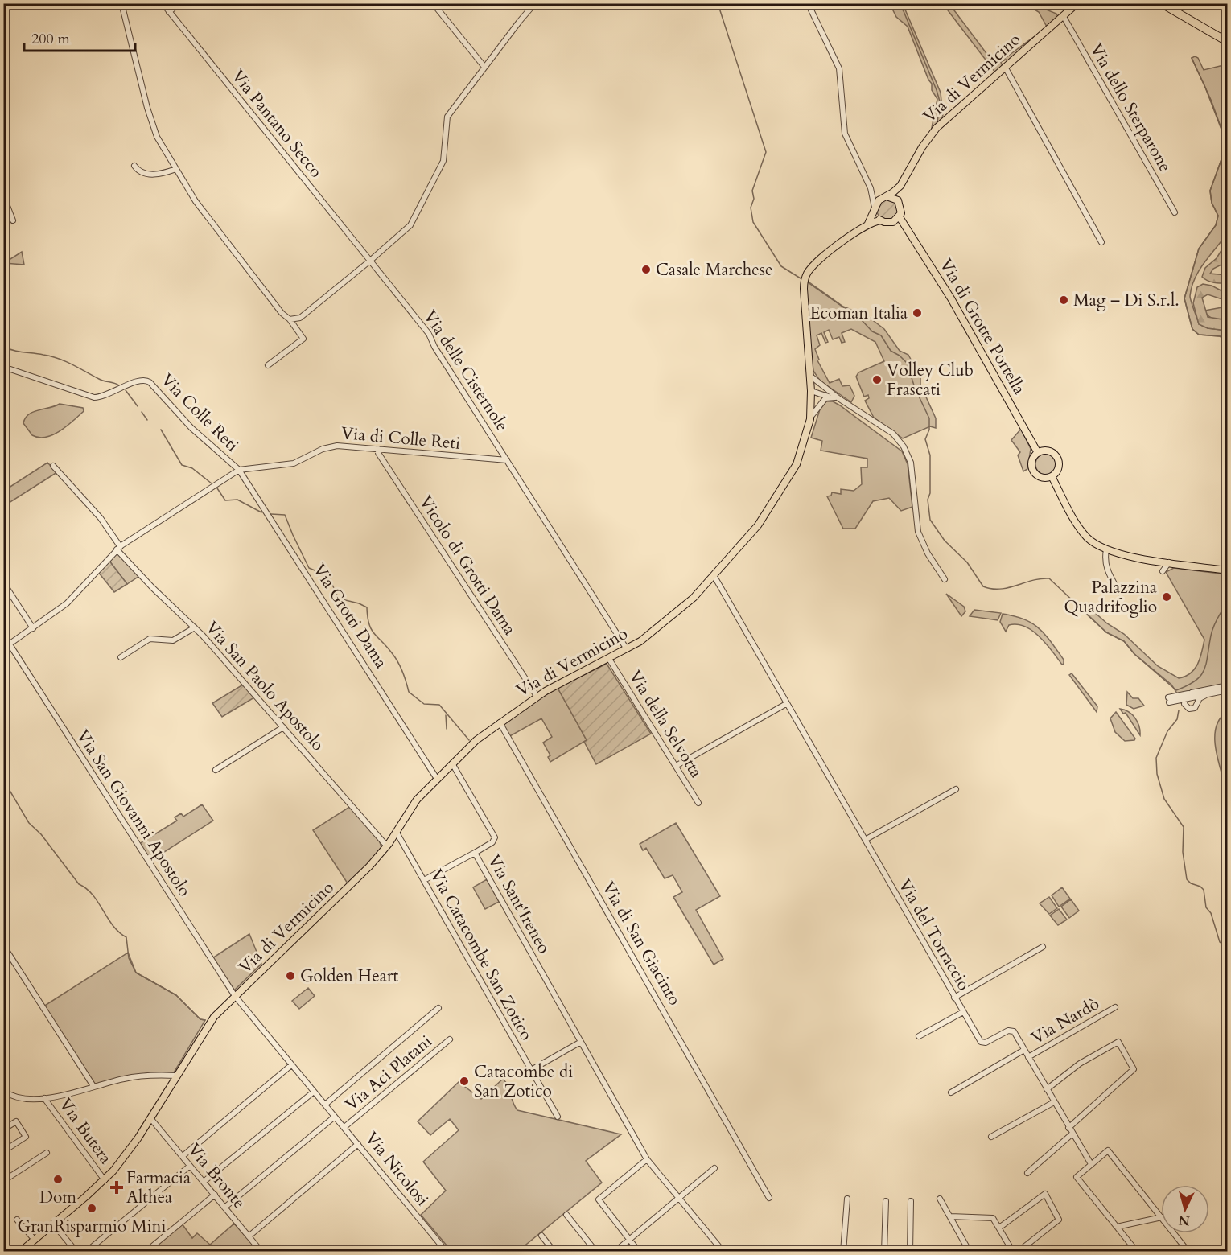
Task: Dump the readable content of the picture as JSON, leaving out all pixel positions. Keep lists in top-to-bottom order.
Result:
{
  "streets": {
    "main road": ["Via di Vermicino", "Via di Grotte Portella"],
    "street": [
      "Via dello Sterparone",
      "Via Pantano Secco",
      "Via delle Cisternole",
      "Via Colle Reti",
      "Via di Colle Reti",
      "Vicolo di Grotti Dama",
      "Via Grotti Dama",
      "Via San Paolo Apostolo",
      "Via della Selvotta",
      "Via San Giovanni Apostolo",
      "Via Sant'Ireneo",
      "Via del Torraccio",
      "Via di San Giacinto",
      "Via Catacombe San Zotico",
      "Via Nardò",
      "Via Aci Platani",
      "Via Butera",
      "Via Nicolosi",
      "Via Bronte"
    ]
  },
  "crossings": [
    ["Via di Vermicino", "Via dello Sterparone"],
    ["Via di Vermicino", "Via di Grotte Portella"],
    ["Via di Vermicino", "Via delle Cisternole"],
    ["Via di Vermicino", "Vicolo di Grotti Dama"],
    ["Via di Vermicino", "Via Grotti Dama"],
    ["Via di Vermicino", "Via San Paolo Apostolo"],
    ["Via di Vermicino", "Via della Selvotta"],
    ["Via di Vermicino", "Via San Giovanni Apostolo"],
    ["Via di Vermicino", "Via Sant'Ireneo"],
    ["Via di Vermicino", "Via del Torraccio"],
    ["Via di Vermicino", "Via di San Giacinto"],
    ["Via di Vermicino", "Via Catacombe San Zotico"],
    ["Via di Vermicino", "Via Butera"],
    ["Via di Vermicino", "Via Nicolosi"],
    ["Via di Vermicino", "Via Bronte"],
    ["Via Pantano Secco", "Via delle Cisternole"],
    ["Via delle Cisternole", "Via di Colle Reti"],
    ["Via Colle Reti", "Via di Colle Reti"],
    ["Via Colle Reti", "Via Grotti Dama"],
    ["Via di Colle Reti", "Vicolo di Grotti Dama"],
    ["Via di Colle Reti", "Via Grotti Dama"],
    ["Via San Giovanni Apostolo", "Via Nicolosi"],
    ["Via del Torraccio", "Via Nardò"],
    ["Via Aci Platani", "Via Nicolosi"]
  ],
  "places": {
    "other": [
      "Casale Marchese",
      "Mag – Di S.r.l.",
      "Ecoman Italia",
      "Volley Club Frascati",
      "Palazzina Quadrifoglio",
      "Golden Heart",
      "Catacombe di San Zotico",
      "Dom",
      "GranRisparmio Mini"
    ],
    "health": ["Farmacia Althea"]
  },
  "scale_bar": "200 m",
  "north": "bottom"
}
